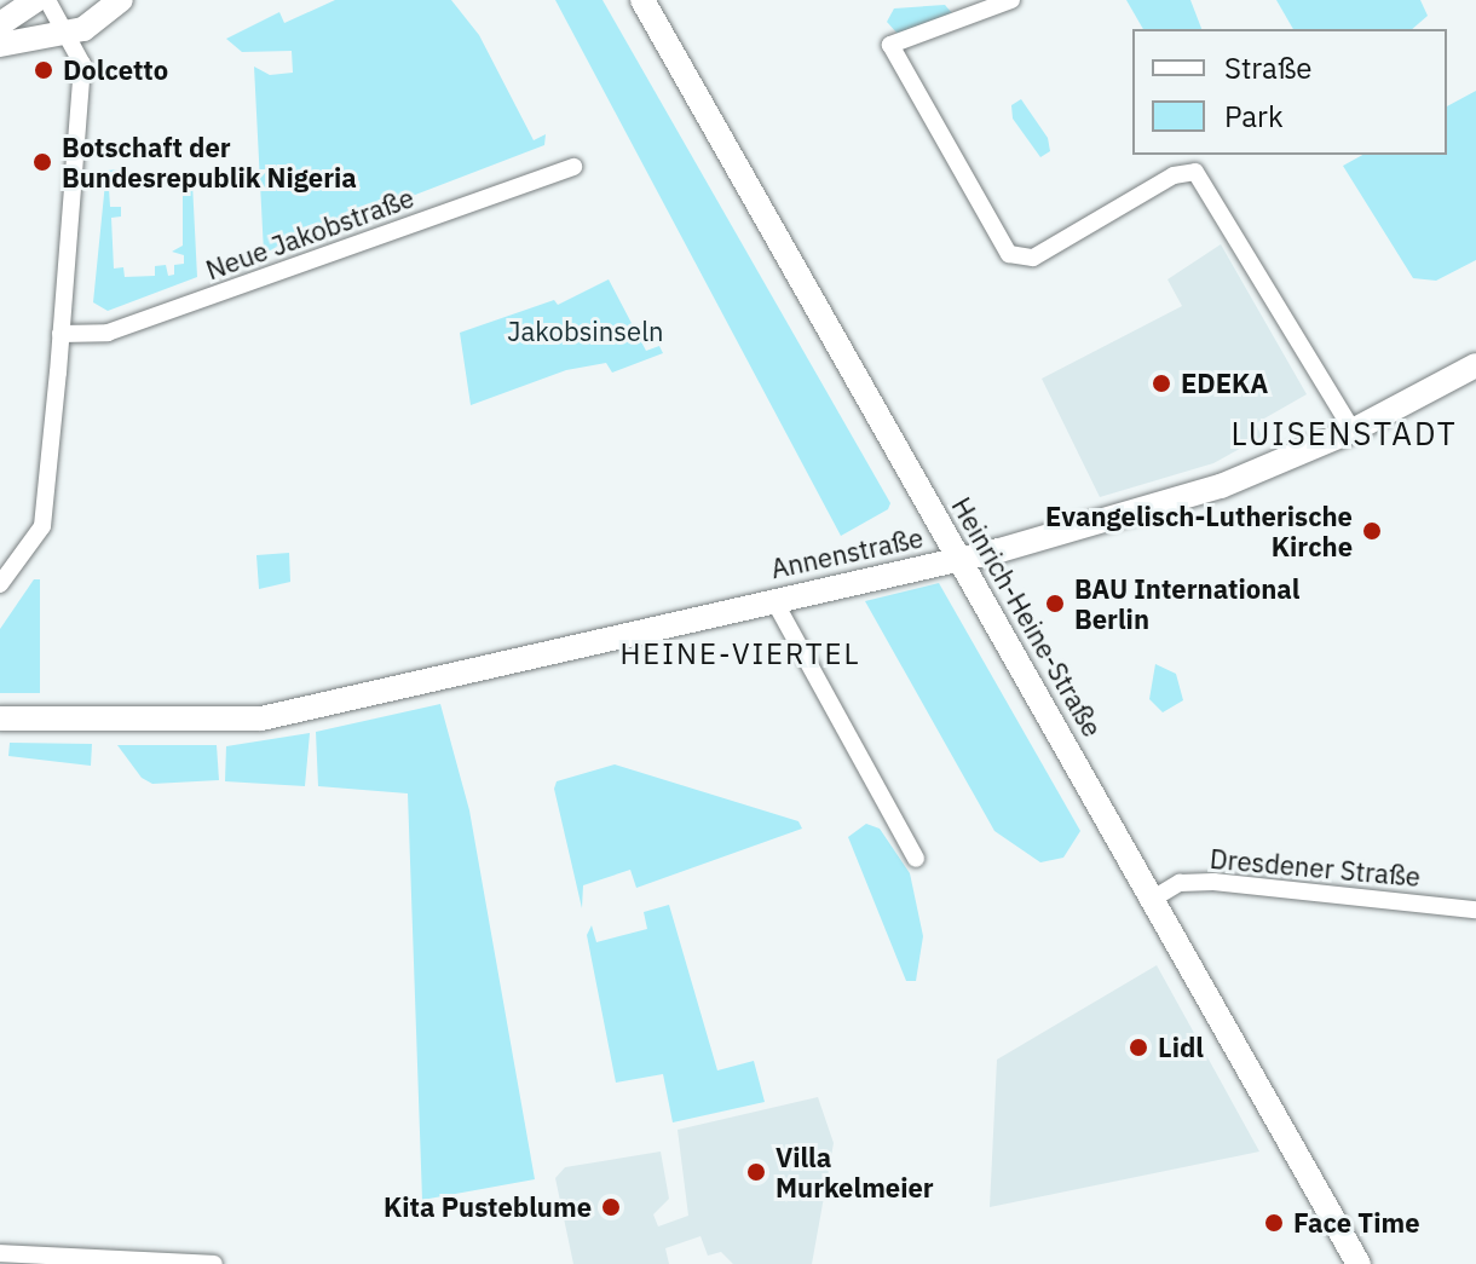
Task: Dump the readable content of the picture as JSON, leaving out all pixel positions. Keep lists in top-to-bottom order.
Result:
{
  "streets": {
    "street": [
      "Neue Jakobstraße",
      "Annenstraße",
      "Heinrich-Heine-Straße",
      "Dresdener Straße"
    ]
  },
  "crossings": [
    ["Annenstraße", "Heinrich-Heine-Straße"],
    ["Heinrich-Heine-Straße", "Dresdener Straße"]
  ],
  "districts": ["LUISENSTADT", "HEINE-VIERTEL"],
  "parks": ["Jakobsinseln"],
  "places": [
    "Dolcetto",
    "Botschaft der Bundesrepublik Nigeria",
    "EDEKA",
    "Evangelisch-Lutherische Kirche",
    "BAU International Berlin",
    "Lidl",
    "Villa Murkelmeier",
    "Kita Pusteblume",
    "Face Time"
  ],
  "legend": ["Straße", "Park"]
}
